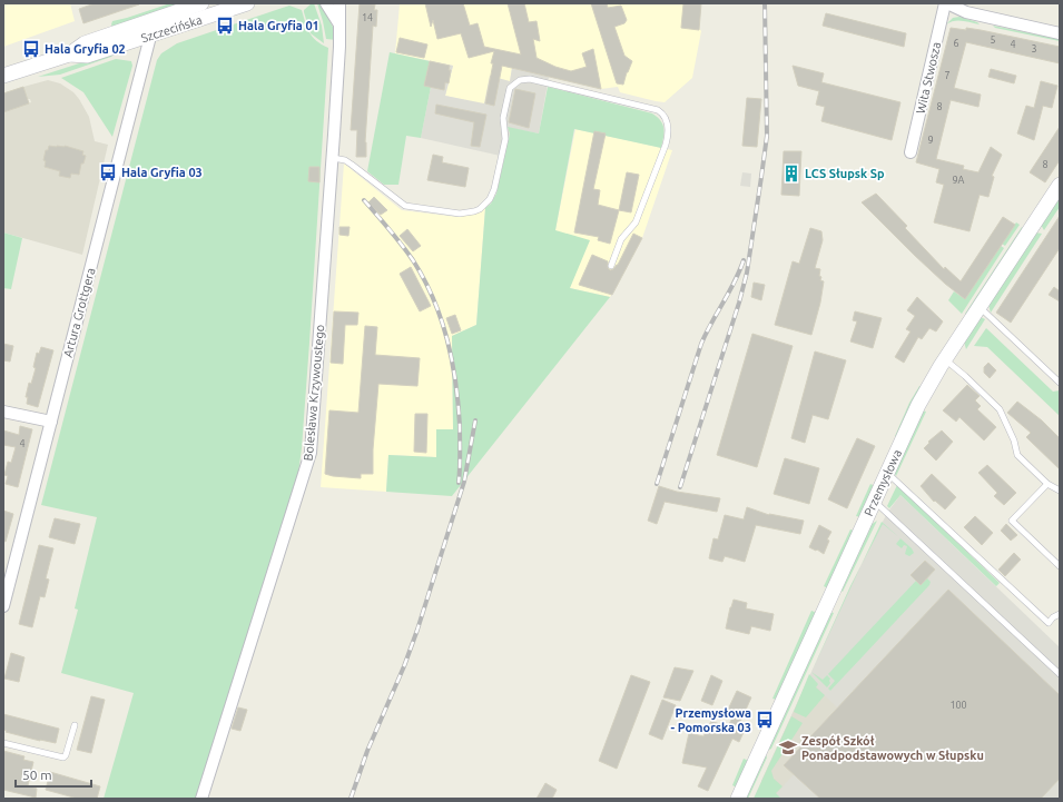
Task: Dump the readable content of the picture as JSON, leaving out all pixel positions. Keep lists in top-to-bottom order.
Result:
{
  "streets": {
    "street": [
      "Szczecińska",
      "Wita Stwosza",
      "Artura Grottgera",
      "Bolesława Krzywoustego",
      "Przemysłowa"
    ]
  },
  "crossings": [
    ["Szczecińska", "Artura Grottgera"]
  ],
  "places": {
    "bus stop": [
      "Hala Gryfia 01",
      "Hala Gryfia 02",
      "Hala Gryfia 03",
      "Przemysłowa - Pomorska 03"
    ],
    "building": ["LCS Słupsk Sp"],
    "school or university": ["Zespół Szkół Ponadpodstawowych w Słupsku"]
  },
  "house_numbers": [
    "14",
    "5",
    "6",
    "4",
    "3",
    "7",
    "8",
    "9",
    "8",
    "9A",
    "4",
    "100"
  ],
  "scale_bar": "50 m"
}
